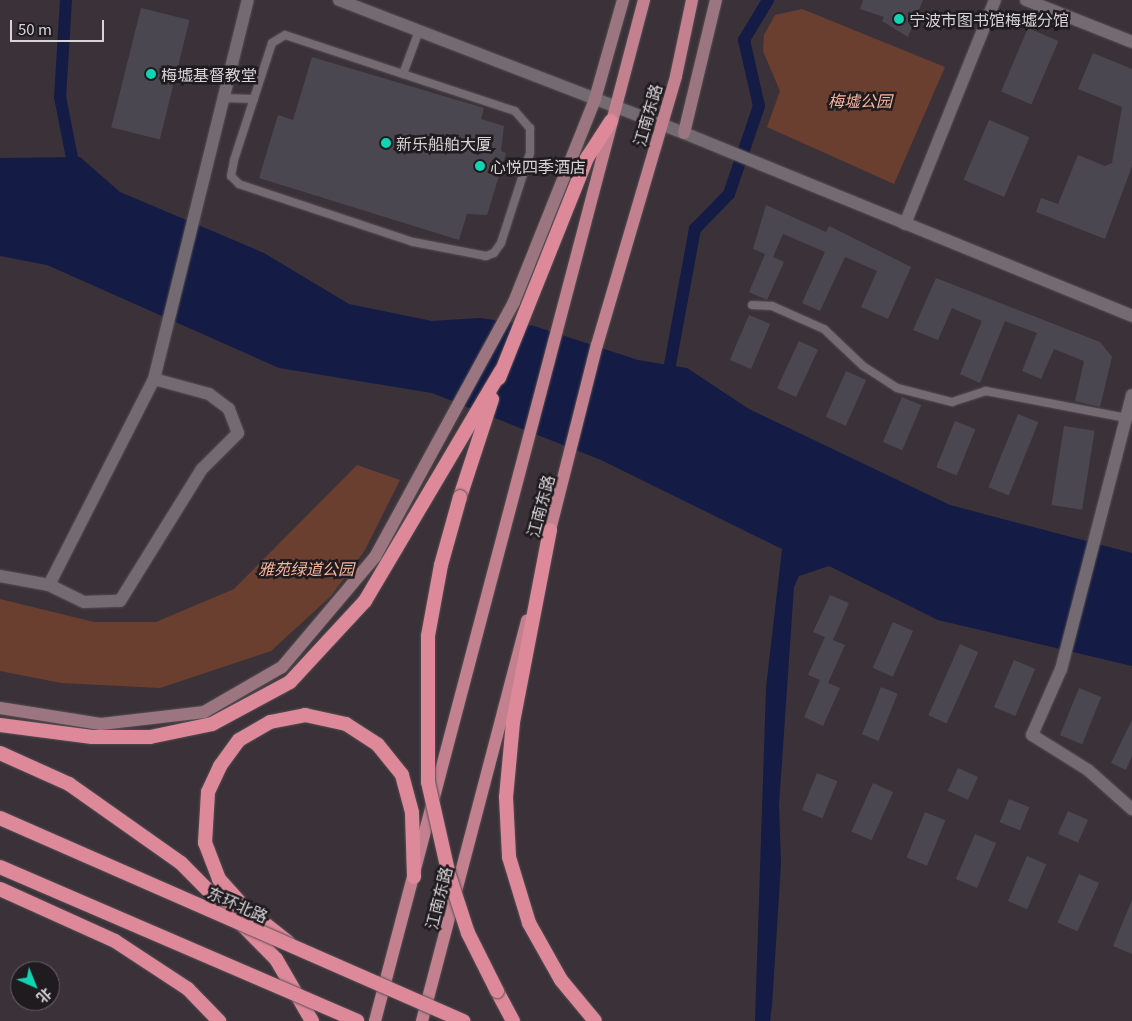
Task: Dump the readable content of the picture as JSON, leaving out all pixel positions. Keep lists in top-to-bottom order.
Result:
{
  "streets": {
    "highway": ["东环北路"],
    "main road": ["江南东路"]
  },
  "parks": ["梅墟公园", "雅苑绿道公园"],
  "places": [
    "宁波市图书馆梅墟分馆",
    "梅墟基督教堂",
    "新乐船舶大厦",
    "心悦四季酒店"
  ],
  "scale_bar": "50 m",
  "north": "bottom right"
}
